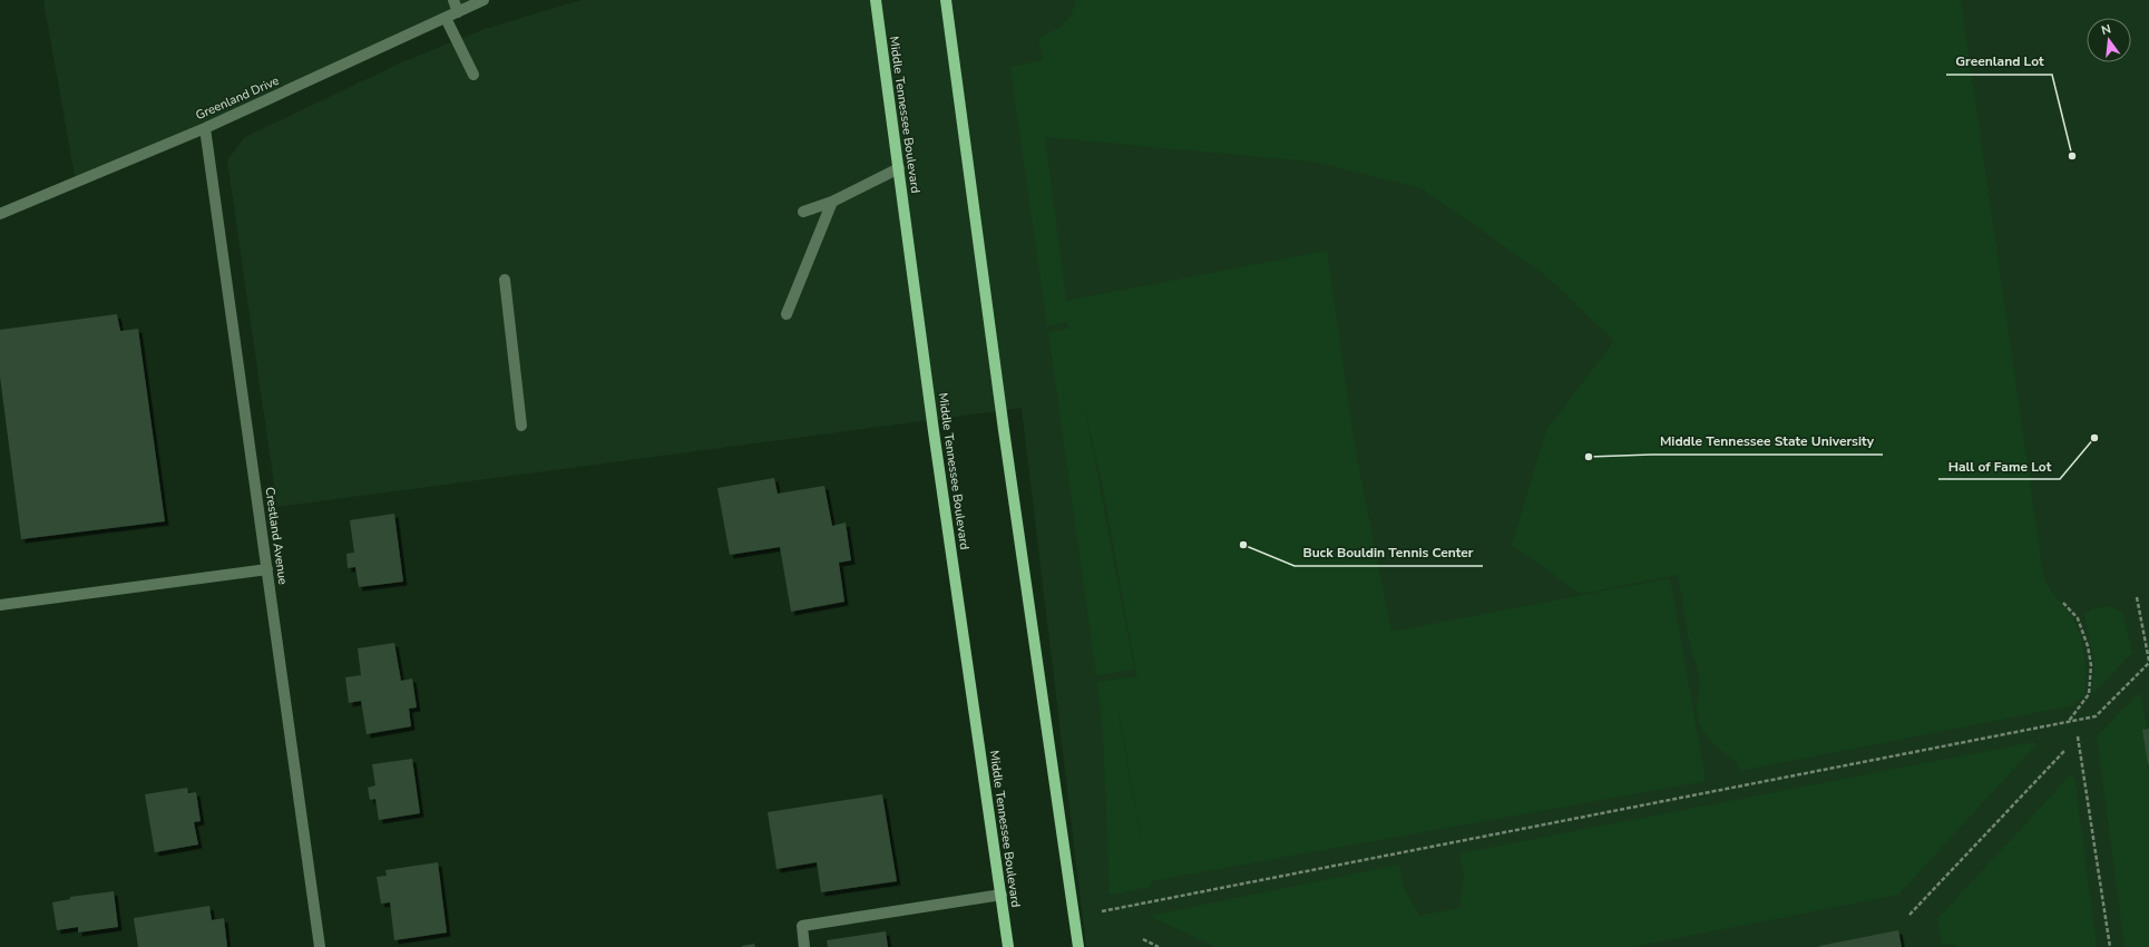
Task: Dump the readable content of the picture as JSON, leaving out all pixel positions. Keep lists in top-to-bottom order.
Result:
{
  "streets": {
    "main road": ["Middle Tennessee Boulevard"],
    "street": ["Greenland Drive", "Crestland Avenue"]
  },
  "crossings": [
    ["Greenland Drive", "Crestland Avenue"]
  ],
  "places": [
    "Greenland Lot",
    "Hall of Fame Lot",
    "Middle Tennessee State University",
    "Buck Bouldin Tennis Center"
  ],
  "north": "top"
}
